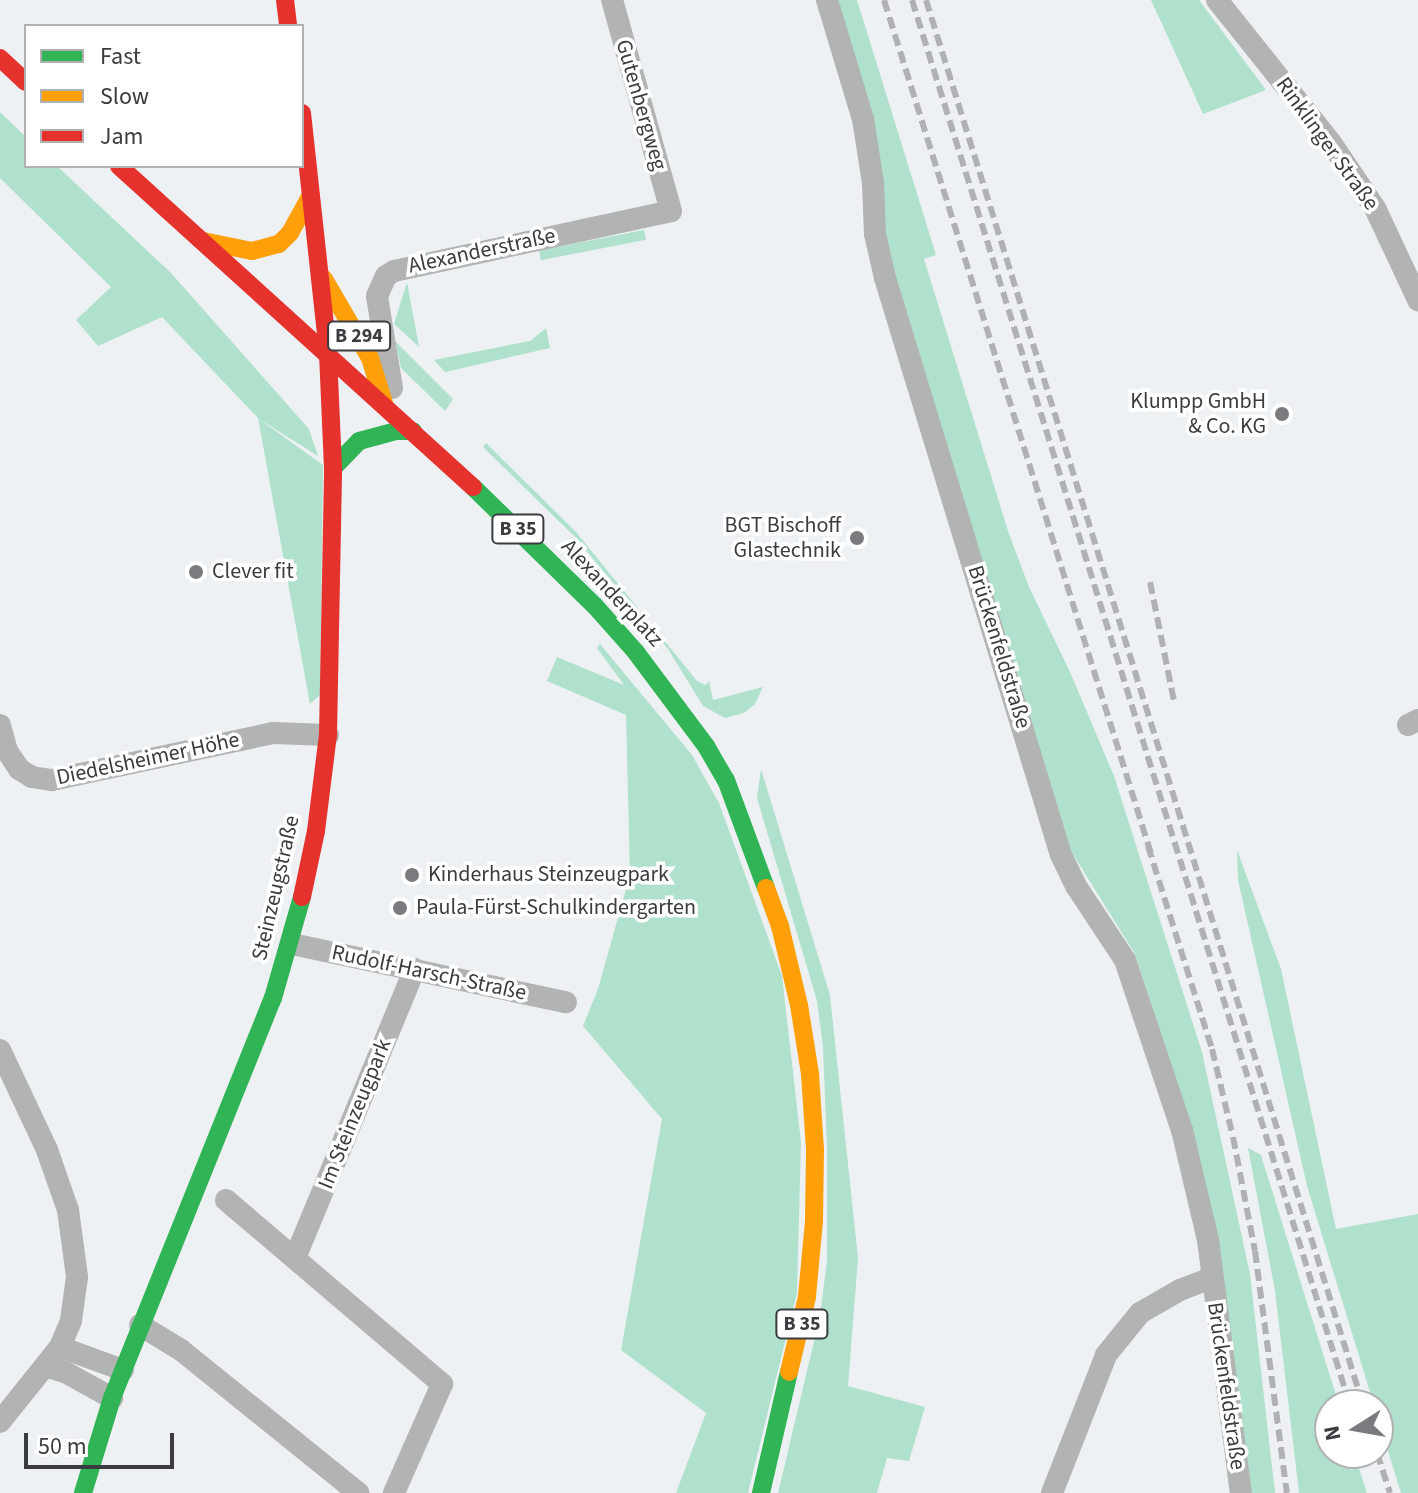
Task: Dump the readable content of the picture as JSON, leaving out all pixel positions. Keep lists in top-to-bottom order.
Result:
{
  "streets": {
    "main road": [
      "B 294",
      "B 35",
      "Alexanderplatz",
      "Steinzeugstraße"
    ],
    "street": [
      "Gutenbergweg",
      "Rinklinger Straße",
      "Alexanderstraße",
      "Brückenfeldstraße",
      "Diedelsheimer Höhe",
      "Rudolf-Harsch-Straße",
      "Im Steinzeugpark"
    ]
  },
  "crossings": [
    ["Gutenbergweg", "Alexanderstraße"],
    ["Alexanderstraße", "B 294"],
    ["Alexanderstraße", "Alexanderplatz"],
    ["B 294", "B 35"],
    ["B 294", "Alexanderplatz"],
    ["B 294", "Steinzeugstraße"],
    ["B 35", "Alexanderplatz"],
    ["B 35", "Steinzeugstraße"],
    ["Alexanderplatz", "Steinzeugstraße"],
    ["Diedelsheimer Höhe", "Steinzeugstraße"],
    ["Steinzeugstraße", "Rudolf-Harsch-Straße"],
    ["Rudolf-Harsch-Straße", "Im Steinzeugpark"]
  ],
  "places": [
    "Klumpp GmbH & Co. KG",
    "BGT Bischoff Glastechnik",
    "Clever fit",
    "Kinderhaus Steinzeugpark",
    "Paula-Fürst-Schulkindergarten"
  ],
  "legend": ["Fast", "Slow", "Jam"],
  "scale_bar": "50 m",
  "north": "left"
}
